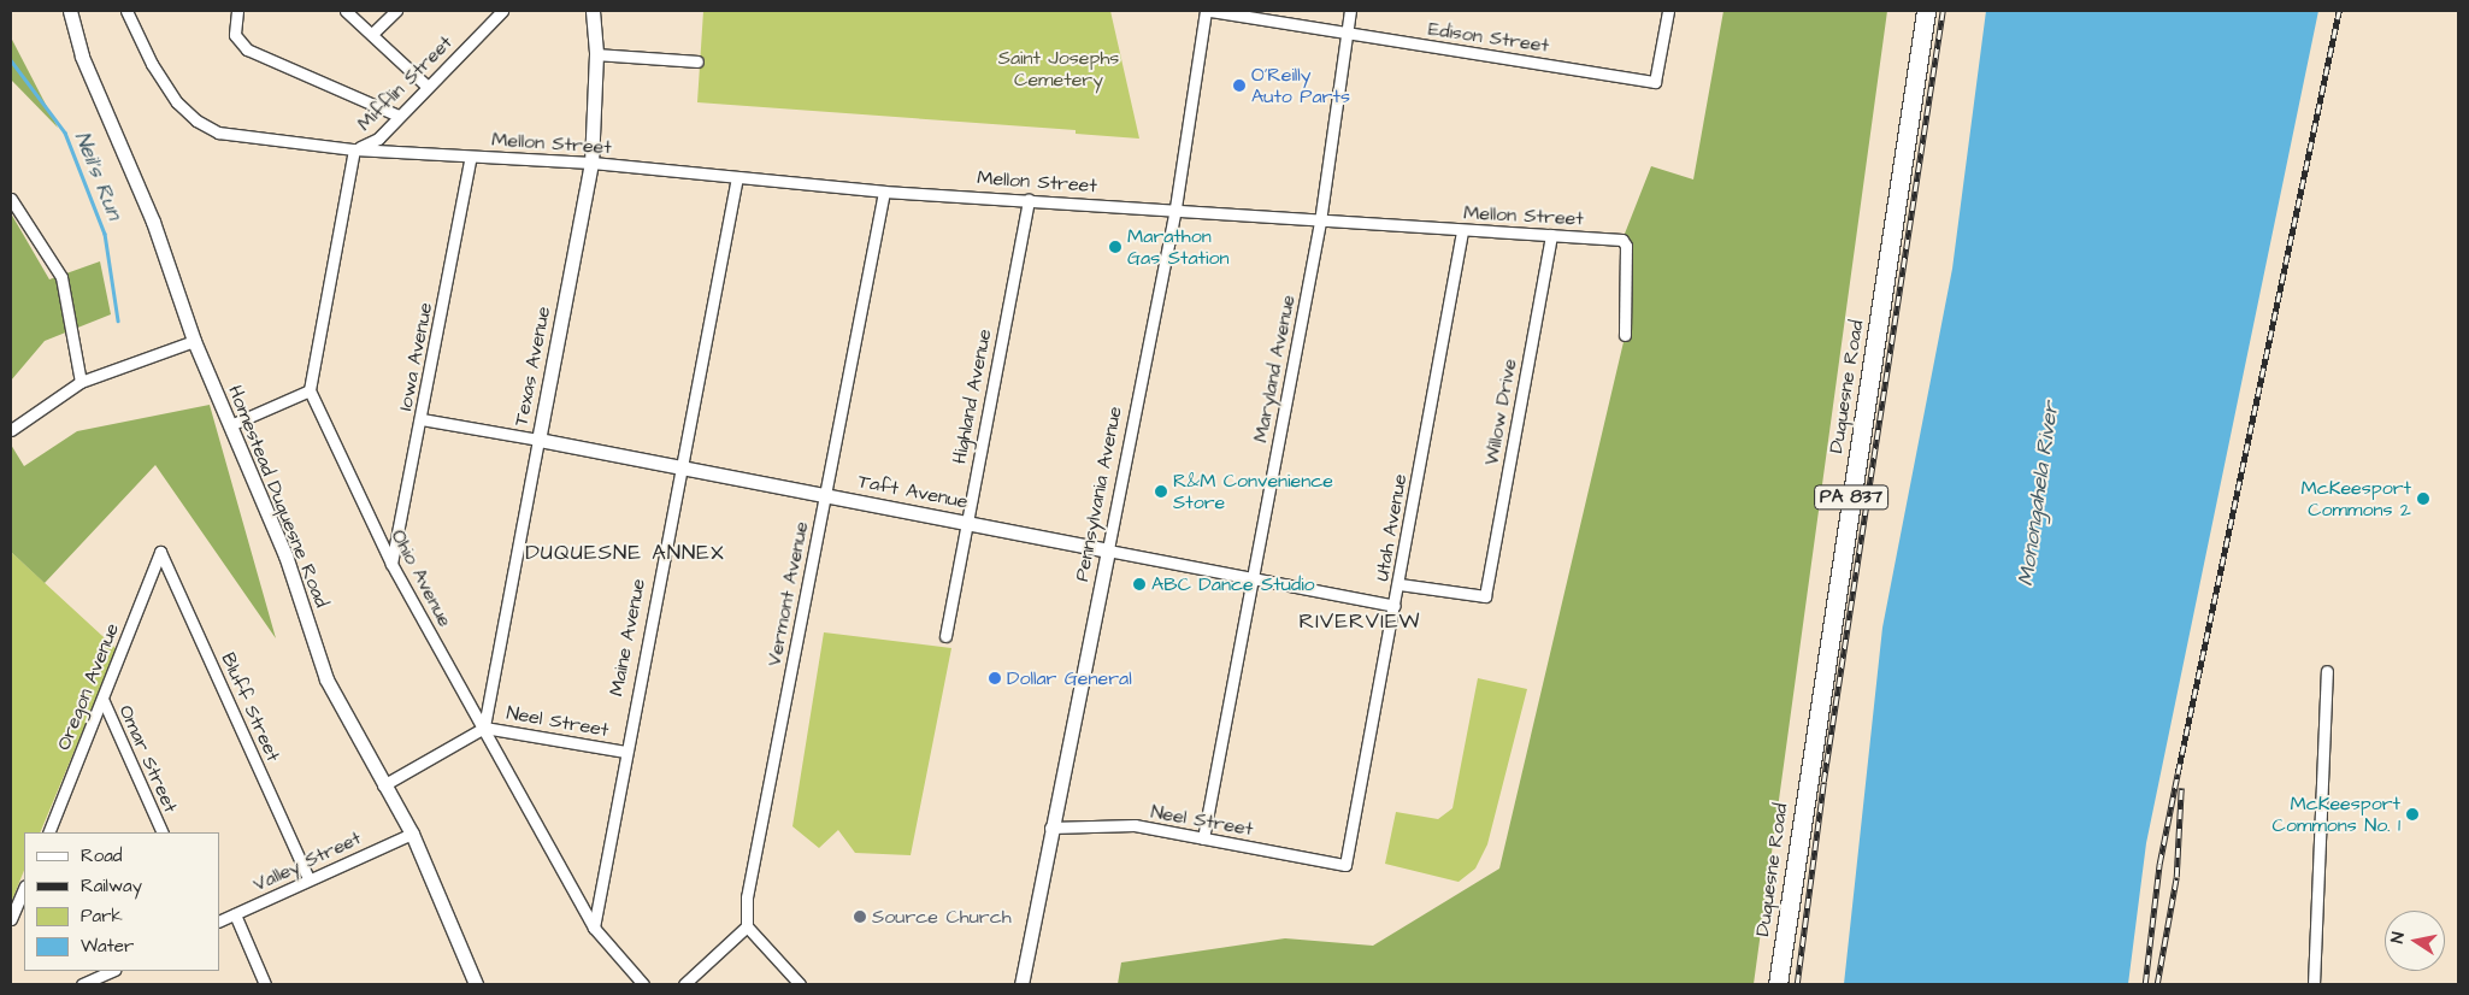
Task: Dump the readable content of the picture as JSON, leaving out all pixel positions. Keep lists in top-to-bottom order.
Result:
{
  "streets": {
    "main road": ["Duquesne Road", "PA 837"],
    "street": [
      "Edison Street",
      "Mifflin Street",
      "Mellon Street",
      "Iowa Avenue",
      "Texas Avenue",
      "Maryland Avenue",
      "Highland Avenue",
      "Willow Drive",
      "Taft Avenue",
      "Pennsylvania Avenue",
      "Homestead Duquesne Road",
      "Utah Avenue",
      "Ohio Avenue",
      "Vermont Avenue",
      "Maine Avenue",
      "Oregon Avenue",
      "Bluff Street",
      "Neel Street",
      "Omar Street",
      "Valley Street"
    ]
  },
  "crossings": [
    ["Edison Street", "Maryland Avenue"],
    ["Edison Street", "Pennsylvania Avenue"],
    ["Mifflin Street", "Mellon Street"],
    ["Mellon Street", "Iowa Avenue"],
    ["Mellon Street", "Texas Avenue"],
    ["Mellon Street", "Maryland Avenue"],
    ["Mellon Street", "Highland Avenue"],
    ["Mellon Street", "Willow Drive"],
    ["Mellon Street", "Pennsylvania Avenue"],
    ["Mellon Street", "Utah Avenue"],
    ["Mellon Street", "Vermont Avenue"],
    ["Mellon Street", "Maine Avenue"],
    ["Iowa Avenue", "Taft Avenue"],
    ["Iowa Avenue", "Ohio Avenue"],
    ["Texas Avenue", "Taft Avenue"],
    ["Texas Avenue", "Ohio Avenue"],
    ["Texas Avenue", "Neel Street"],
    ["Maryland Avenue", "Taft Avenue"],
    ["Maryland Avenue", "Neel Street"],
    ["Highland Avenue", "Taft Avenue"],
    ["Willow Drive", "Utah Avenue"],
    ["Taft Avenue", "Pennsylvania Avenue"],
    ["Taft Avenue", "Utah Avenue"],
    ["Taft Avenue", "Vermont Avenue"],
    ["Taft Avenue", "Maine Avenue"],
    ["Pennsylvania Avenue", "Neel Street"],
    ["Homestead Duquesne Road", "Valley Street"],
    ["Utah Avenue", "Neel Street"],
    ["Ohio Avenue", "Maine Avenue"],
    ["Ohio Avenue", "Neel Street"],
    ["Maine Avenue", "Neel Street"],
    ["Oregon Avenue", "Bluff Street"],
    ["Oregon Avenue", "Omar Street"],
    ["Bluff Street", "Valley Street"]
  ],
  "districts": ["DUQUESNE ANNEX", "RIVERVIEW"],
  "water": ["Neil's Run", "Monongahela River"],
  "parks": ["Saint Josephs Cemetery"],
  "places": [
    "O'Reilly Auto Parts",
    "Marathon Gas Station",
    "R&M Convenience Store",
    "McKeesport Commons 2",
    "ABC Dance Studio",
    "Dollar General",
    "McKeesport Commons No. 1",
    "Source Church"
  ],
  "legend": [
    "Road",
    "Railway",
    "Park",
    "Water"
  ],
  "north": "left"
}
